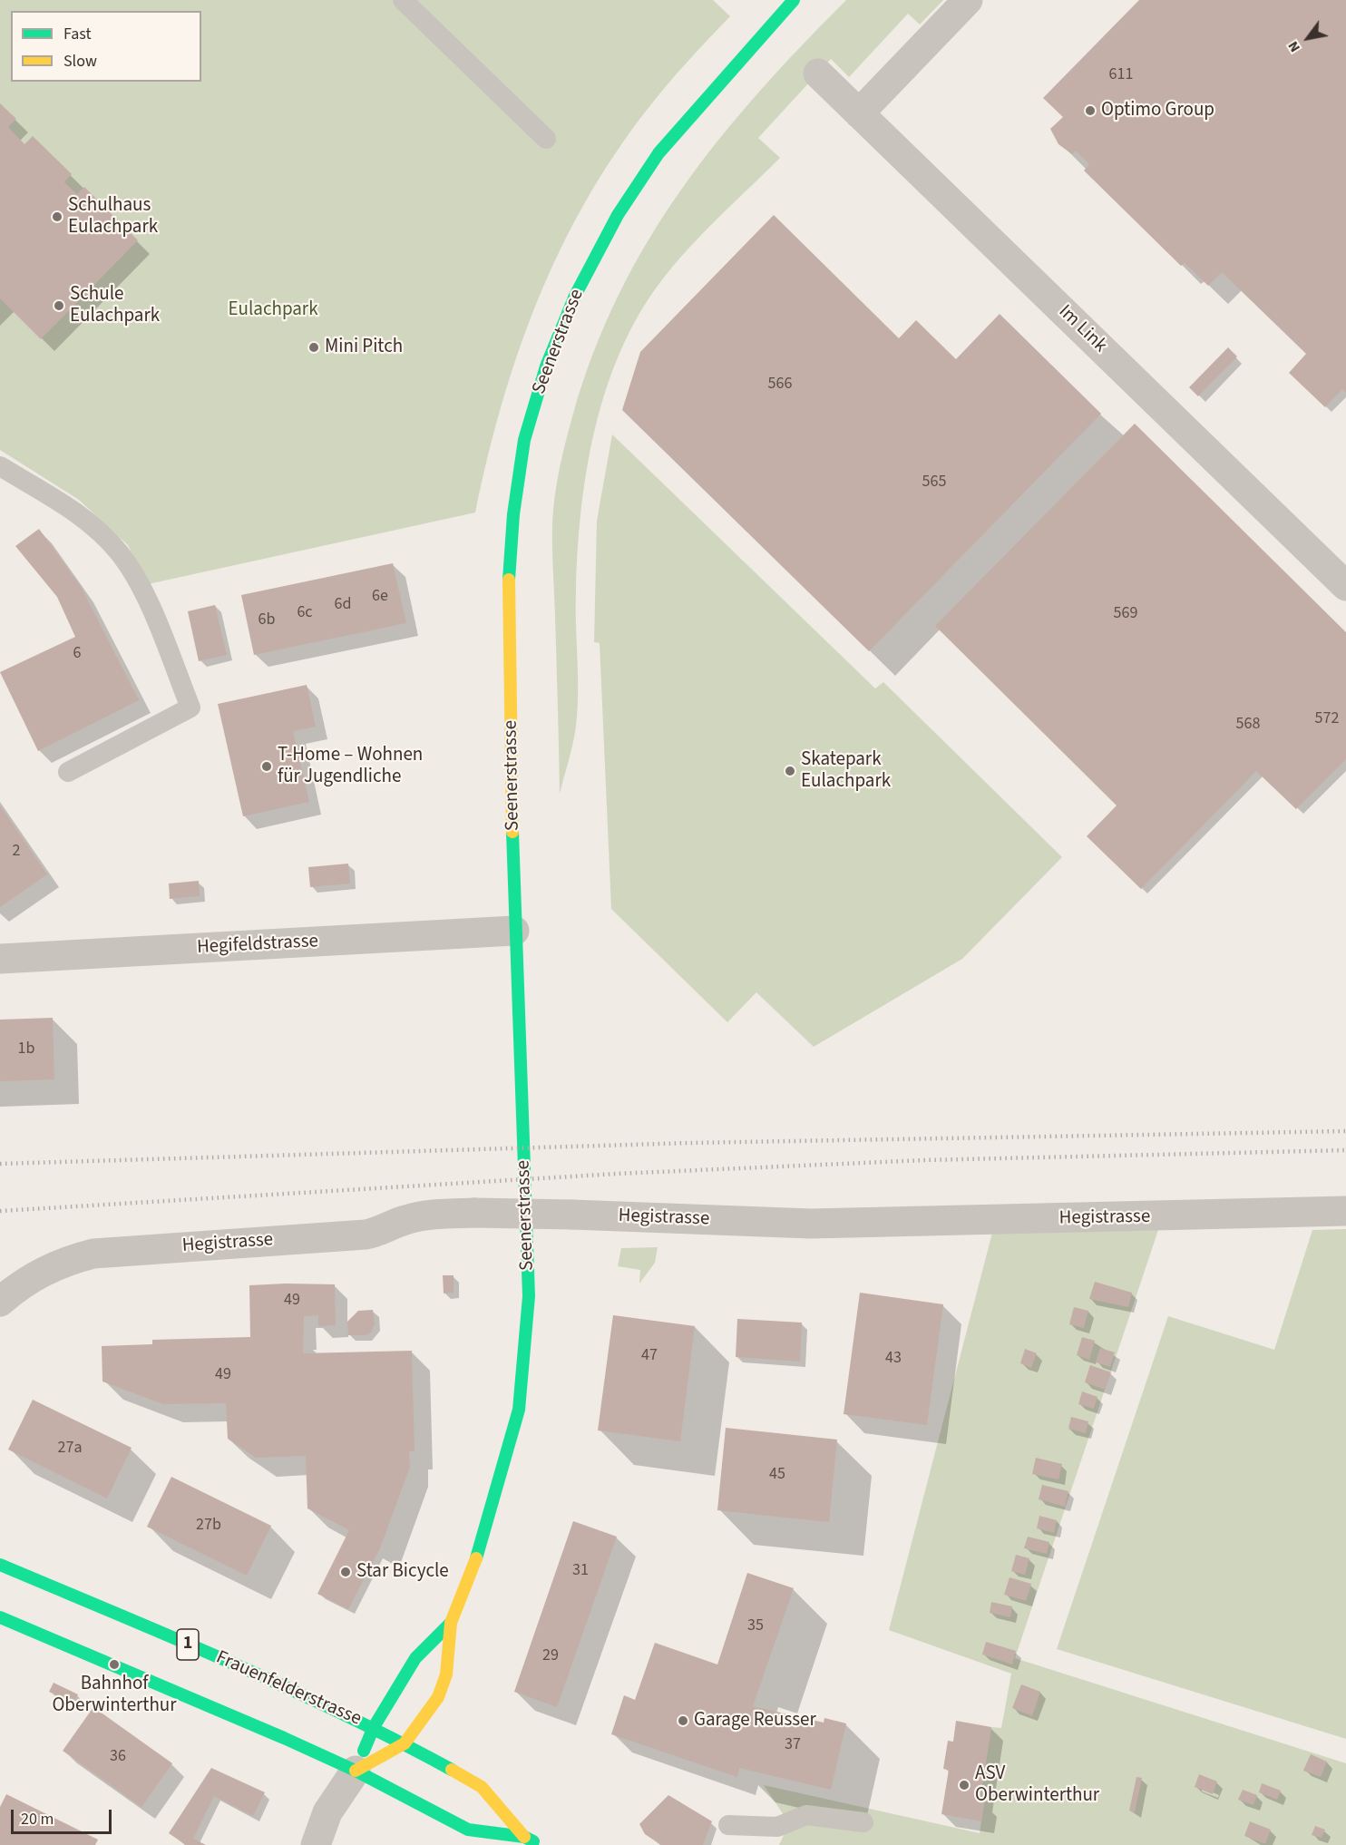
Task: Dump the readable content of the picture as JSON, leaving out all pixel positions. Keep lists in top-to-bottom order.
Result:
{
  "streets": {
    "main road": ["Seenerstrasse", "1", "Frauenfelderstrasse"],
    "street": ["Im Link", "Hegifeldstrasse", "Hegistrasse"]
  },
  "crossings": [
    ["Seenerstrasse", "Hegifeldstrasse"],
    ["Seenerstrasse", "Frauenfelderstrasse"]
  ],
  "parks": ["Eulachpark"],
  "places": [
    "Optimo Group",
    "Schulhaus Eulachpark",
    "Schule Eulachpark",
    "Mini Pitch",
    "T-Home – Wohnen für Jugendliche",
    "Skatepark Eulachpark",
    "Star Bicycle",
    "Bahnhof Oberwinterthur",
    "Garage Reusser",
    "ASV Oberwinterthur"
  ],
  "house_numbers": [
    "611",
    "566",
    "565",
    "6e",
    "6d",
    "6c",
    "569",
    "6b",
    "6",
    "572",
    "568",
    "2",
    "1b",
    "49",
    "47",
    "43",
    "49",
    "27a",
    "45",
    "27b",
    "31",
    "35",
    "29",
    "37",
    "36"
  ],
  "legend": ["Fast", "Slow"],
  "scale_bar": "20 m",
  "north": "bottom left"
}
